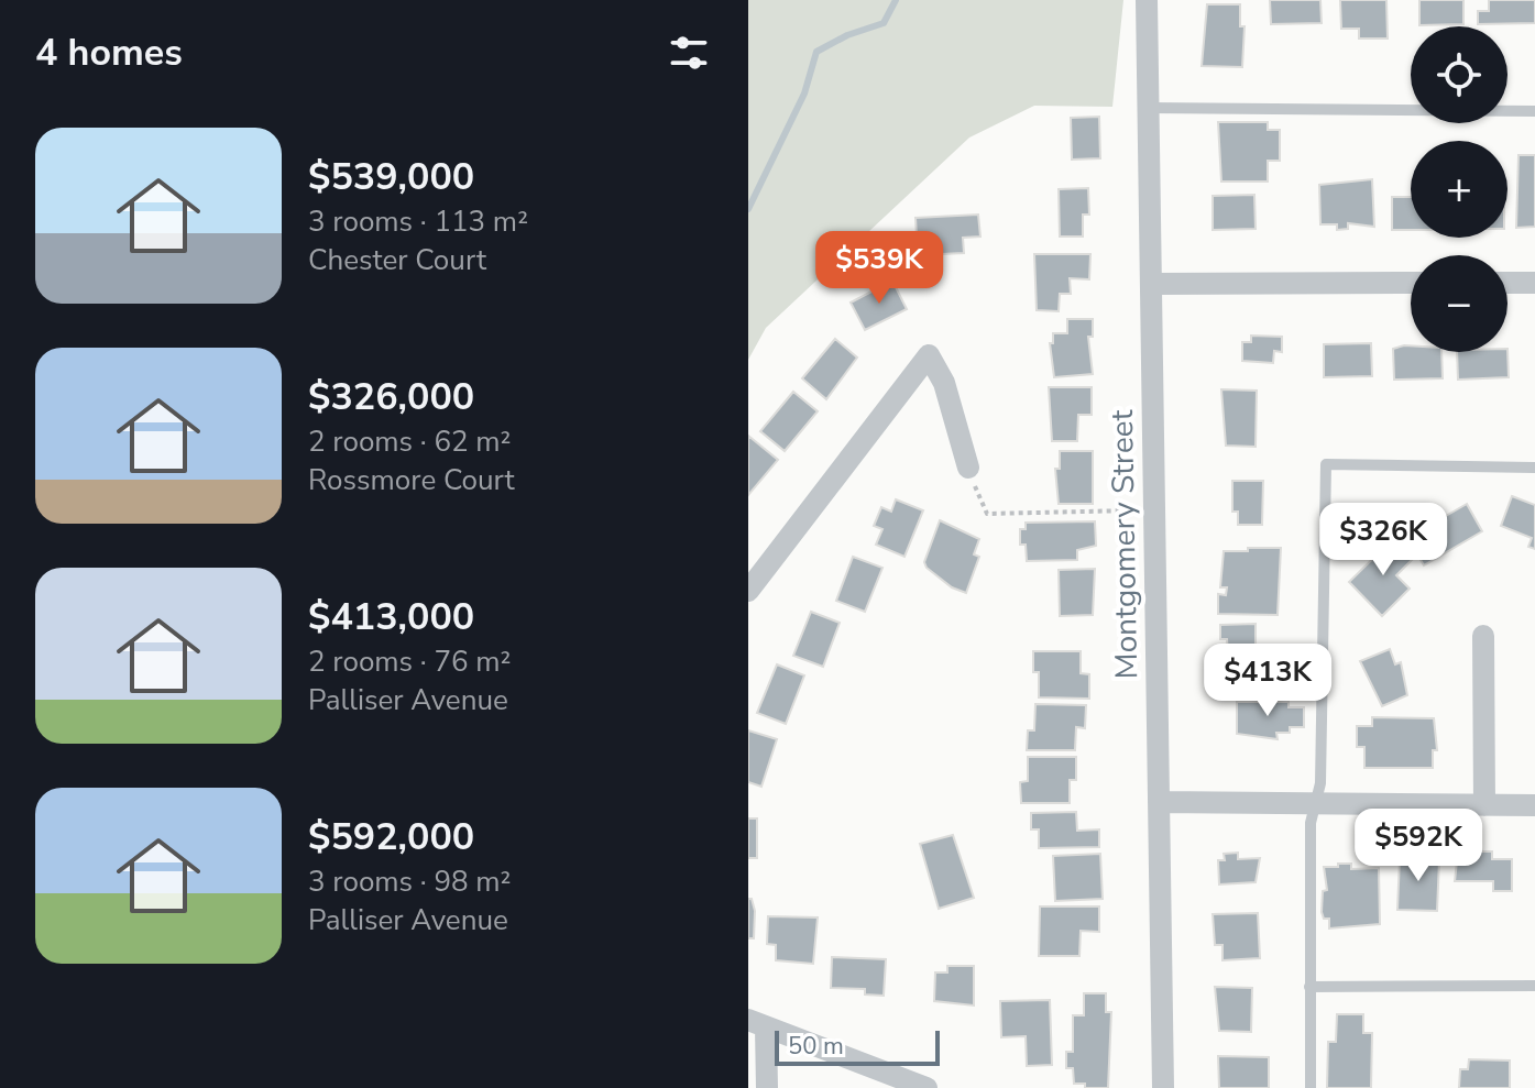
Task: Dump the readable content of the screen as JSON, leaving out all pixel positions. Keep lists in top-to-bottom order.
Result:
{
  "streets": {
    "street": ["Montgomery Street"]
  },
  "scale_bar": "50 m",
  "page": {
    "heading": "4 homes",
    "map_buttons": ["+", "−"],
    "list": [
      {
        "name": "$539,000",
        "note": "3 rooms · 113 m² · Chester Court"
      },
      {
        "name": "$326,000",
        "note": "2 rooms · 62 m² · Rossmore Court"
      },
      {
        "name": "$413,000",
        "note": "2 rooms · 76 m² · Palliser Avenue"
      },
      {
        "name": "$592,000",
        "note": "3 rooms · 98 m² · Palliser Avenue"
      }
    ],
    "price": [
      "$539K",
      "$326K",
      "$413K",
      "$592K"
    ],
    "scale": "50 m"
  }
}
